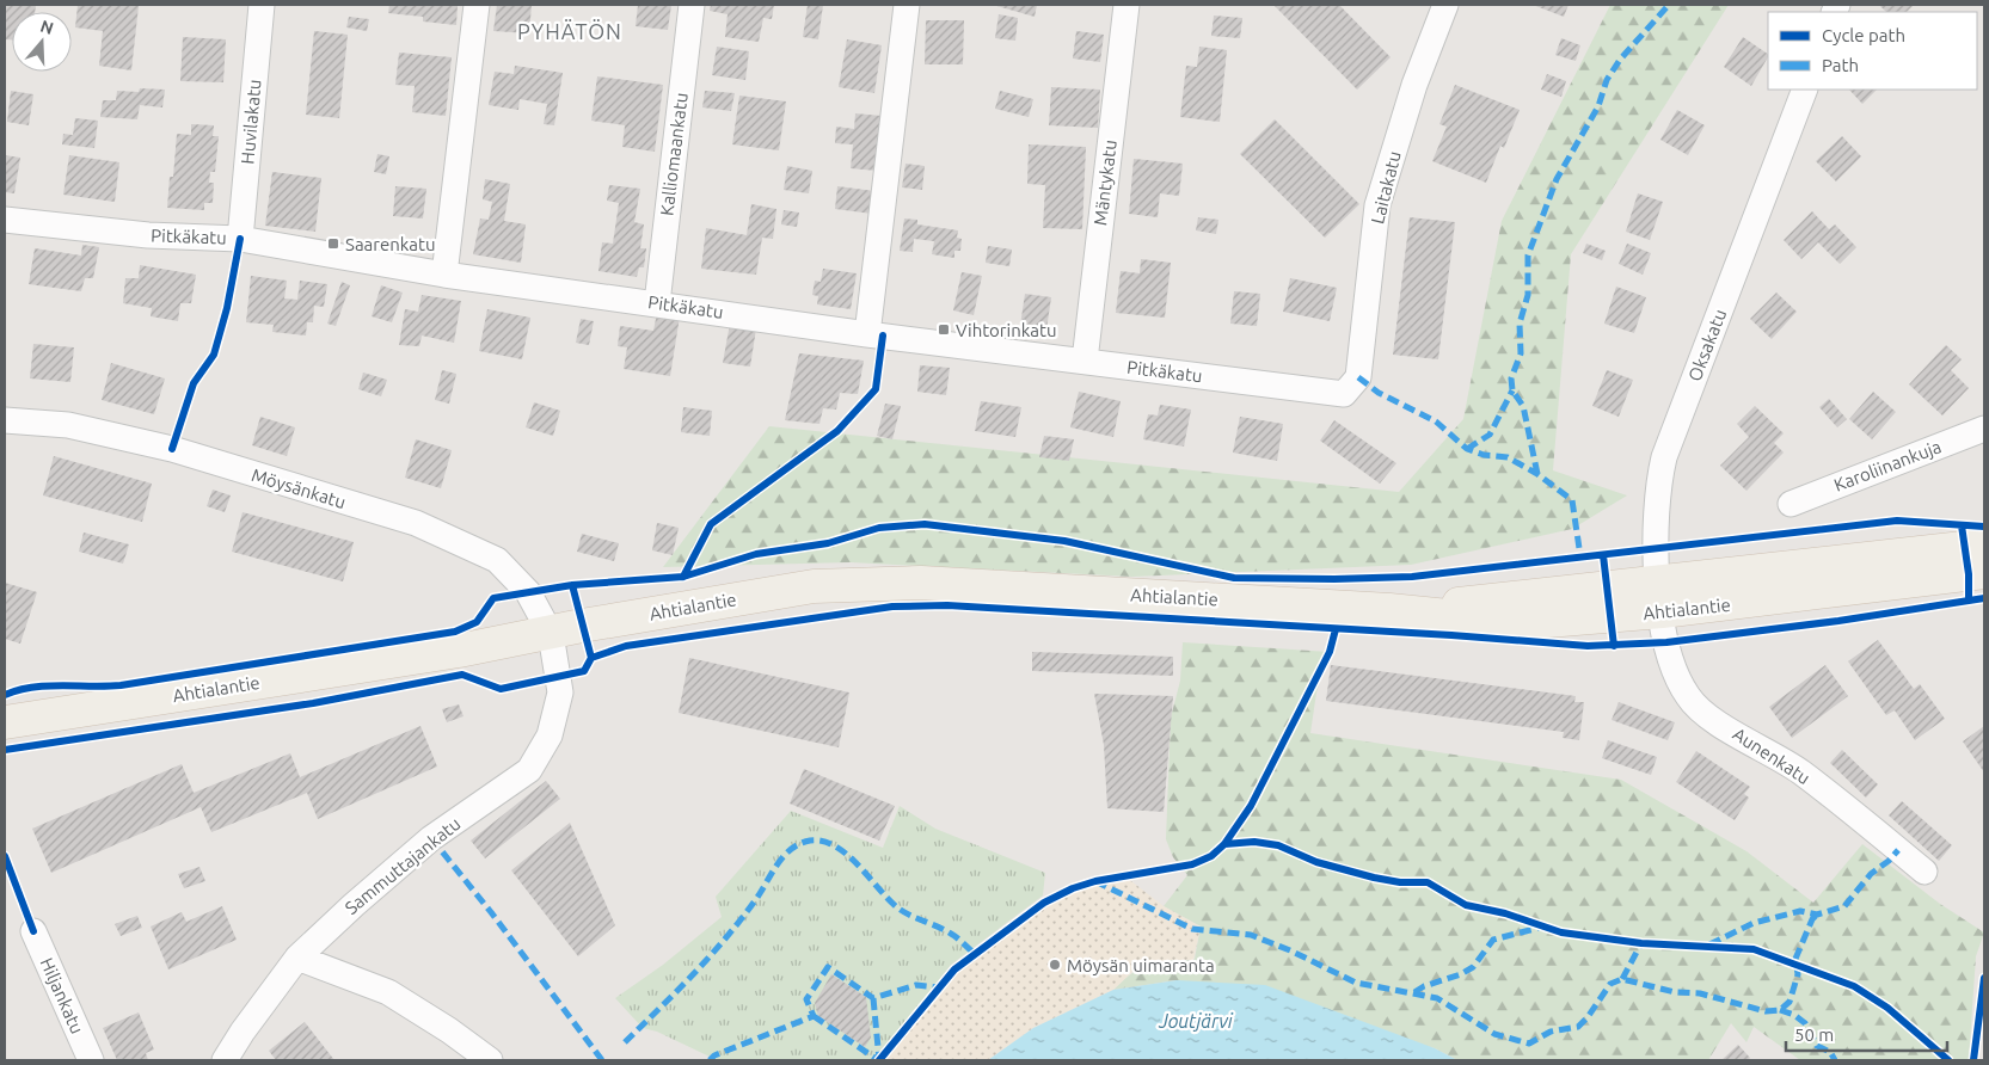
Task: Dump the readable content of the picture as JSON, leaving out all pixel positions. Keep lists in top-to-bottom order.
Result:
{
  "streets": {
    "main road": ["Ahtialantie"],
    "street": [
      "Huvilakatu",
      "Kalliomaankatu",
      "Mäntykatu",
      "Laitakatu",
      "Pitkäkatu",
      "Oksakatu",
      "Karoliinankuja",
      "Möysänkatu",
      "Aunenkatu",
      "Sammuttajankatu",
      "Hiljankatu"
    ]
  },
  "crossings": [
    ["Huvilakatu", "Pitkäkatu"],
    ["Kalliomaankatu", "Pitkäkatu"],
    ["Mäntykatu", "Pitkäkatu"],
    ["Laitakatu", "Pitkäkatu"],
    ["Oksakatu", "Ahtialantie"],
    ["Oksakatu", "Aunenkatu"],
    ["Möysänkatu", "Ahtialantie"],
    ["Möysänkatu", "Sammuttajankatu"],
    ["Ahtialantie", "Aunenkatu"],
    ["Ahtialantie", "Sammuttajankatu"]
  ],
  "districts": ["PYHÄTÖN"],
  "water": ["Joutjärvi"],
  "places": {
    "transit": ["Saarenkatu", "Vihtorinkatu"],
    "other": ["Möysän uimaranta"]
  },
  "legend": ["Cycle path", "Path"],
  "scale_bar": "50 m",
  "north": "top"
}
